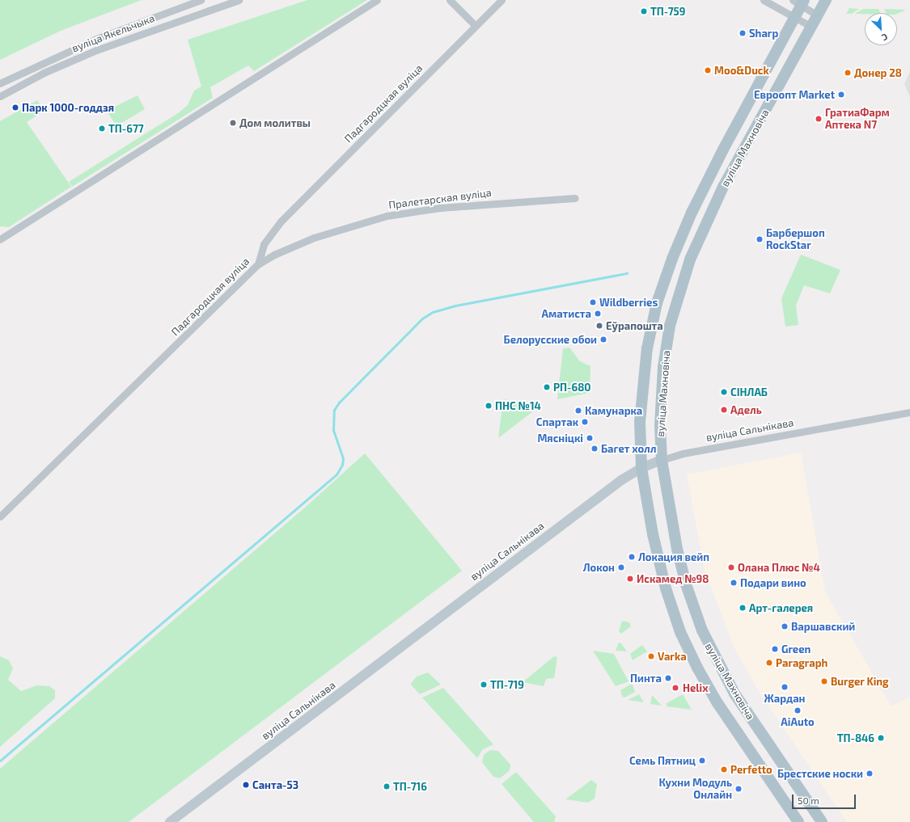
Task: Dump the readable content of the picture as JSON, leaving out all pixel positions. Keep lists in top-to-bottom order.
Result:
{
  "streets": {
    "main road": ["вуліца Махновіча"],
    "street": [
      "вуліца Якельчыка",
      "Падгародцкая вуліца",
      "Пралетарская вуліца",
      "вуліца Сальнікава"
    ]
  },
  "crossings": [
    ["Падгародцкая вуліца", "Пралетарская вуліца"],
    ["вуліца Махновіча", "вуліца Сальнікава"]
  ],
  "places": [
    "ТП-759",
    "Sharp",
    "Моо&Duck",
    "Донер 28",
    "Евроопт Market",
    "Парк 1000-годдзя",
    "ГратиаФарм Аптека N7",
    "Дом молитвы",
    "ТП-677",
    "Барбершоп RockStar",
    "Wildberries",
    "Аматиста",
    "Еўрапошта",
    "Белорусские обои",
    "РП-680",
    "СІНЛАБ",
    "ПНС №14",
    "Адель",
    "Камунарка",
    "Спартак",
    "Мясніцкі",
    "Багет холл",
    "Локация вейп",
    "Локон",
    "Олана Плюс №4",
    "Искамед №98",
    "Подари вино",
    "Арт-галерея",
    "Варшавский",
    "Green",
    "Varka",
    "Paragraph",
    "Пинта",
    "Burger King",
    "ТП-719",
    "Жардан",
    "Helix",
    "AiAuto",
    "ТП-846",
    "Семь Пятниц",
    "Perfetto",
    "Брестские носки",
    "Санта-53",
    "ТП-716",
    "Кухни Модуль Онлайн"
  ],
  "scale_bar": "50 m",
  "north": "bottom right"
}
